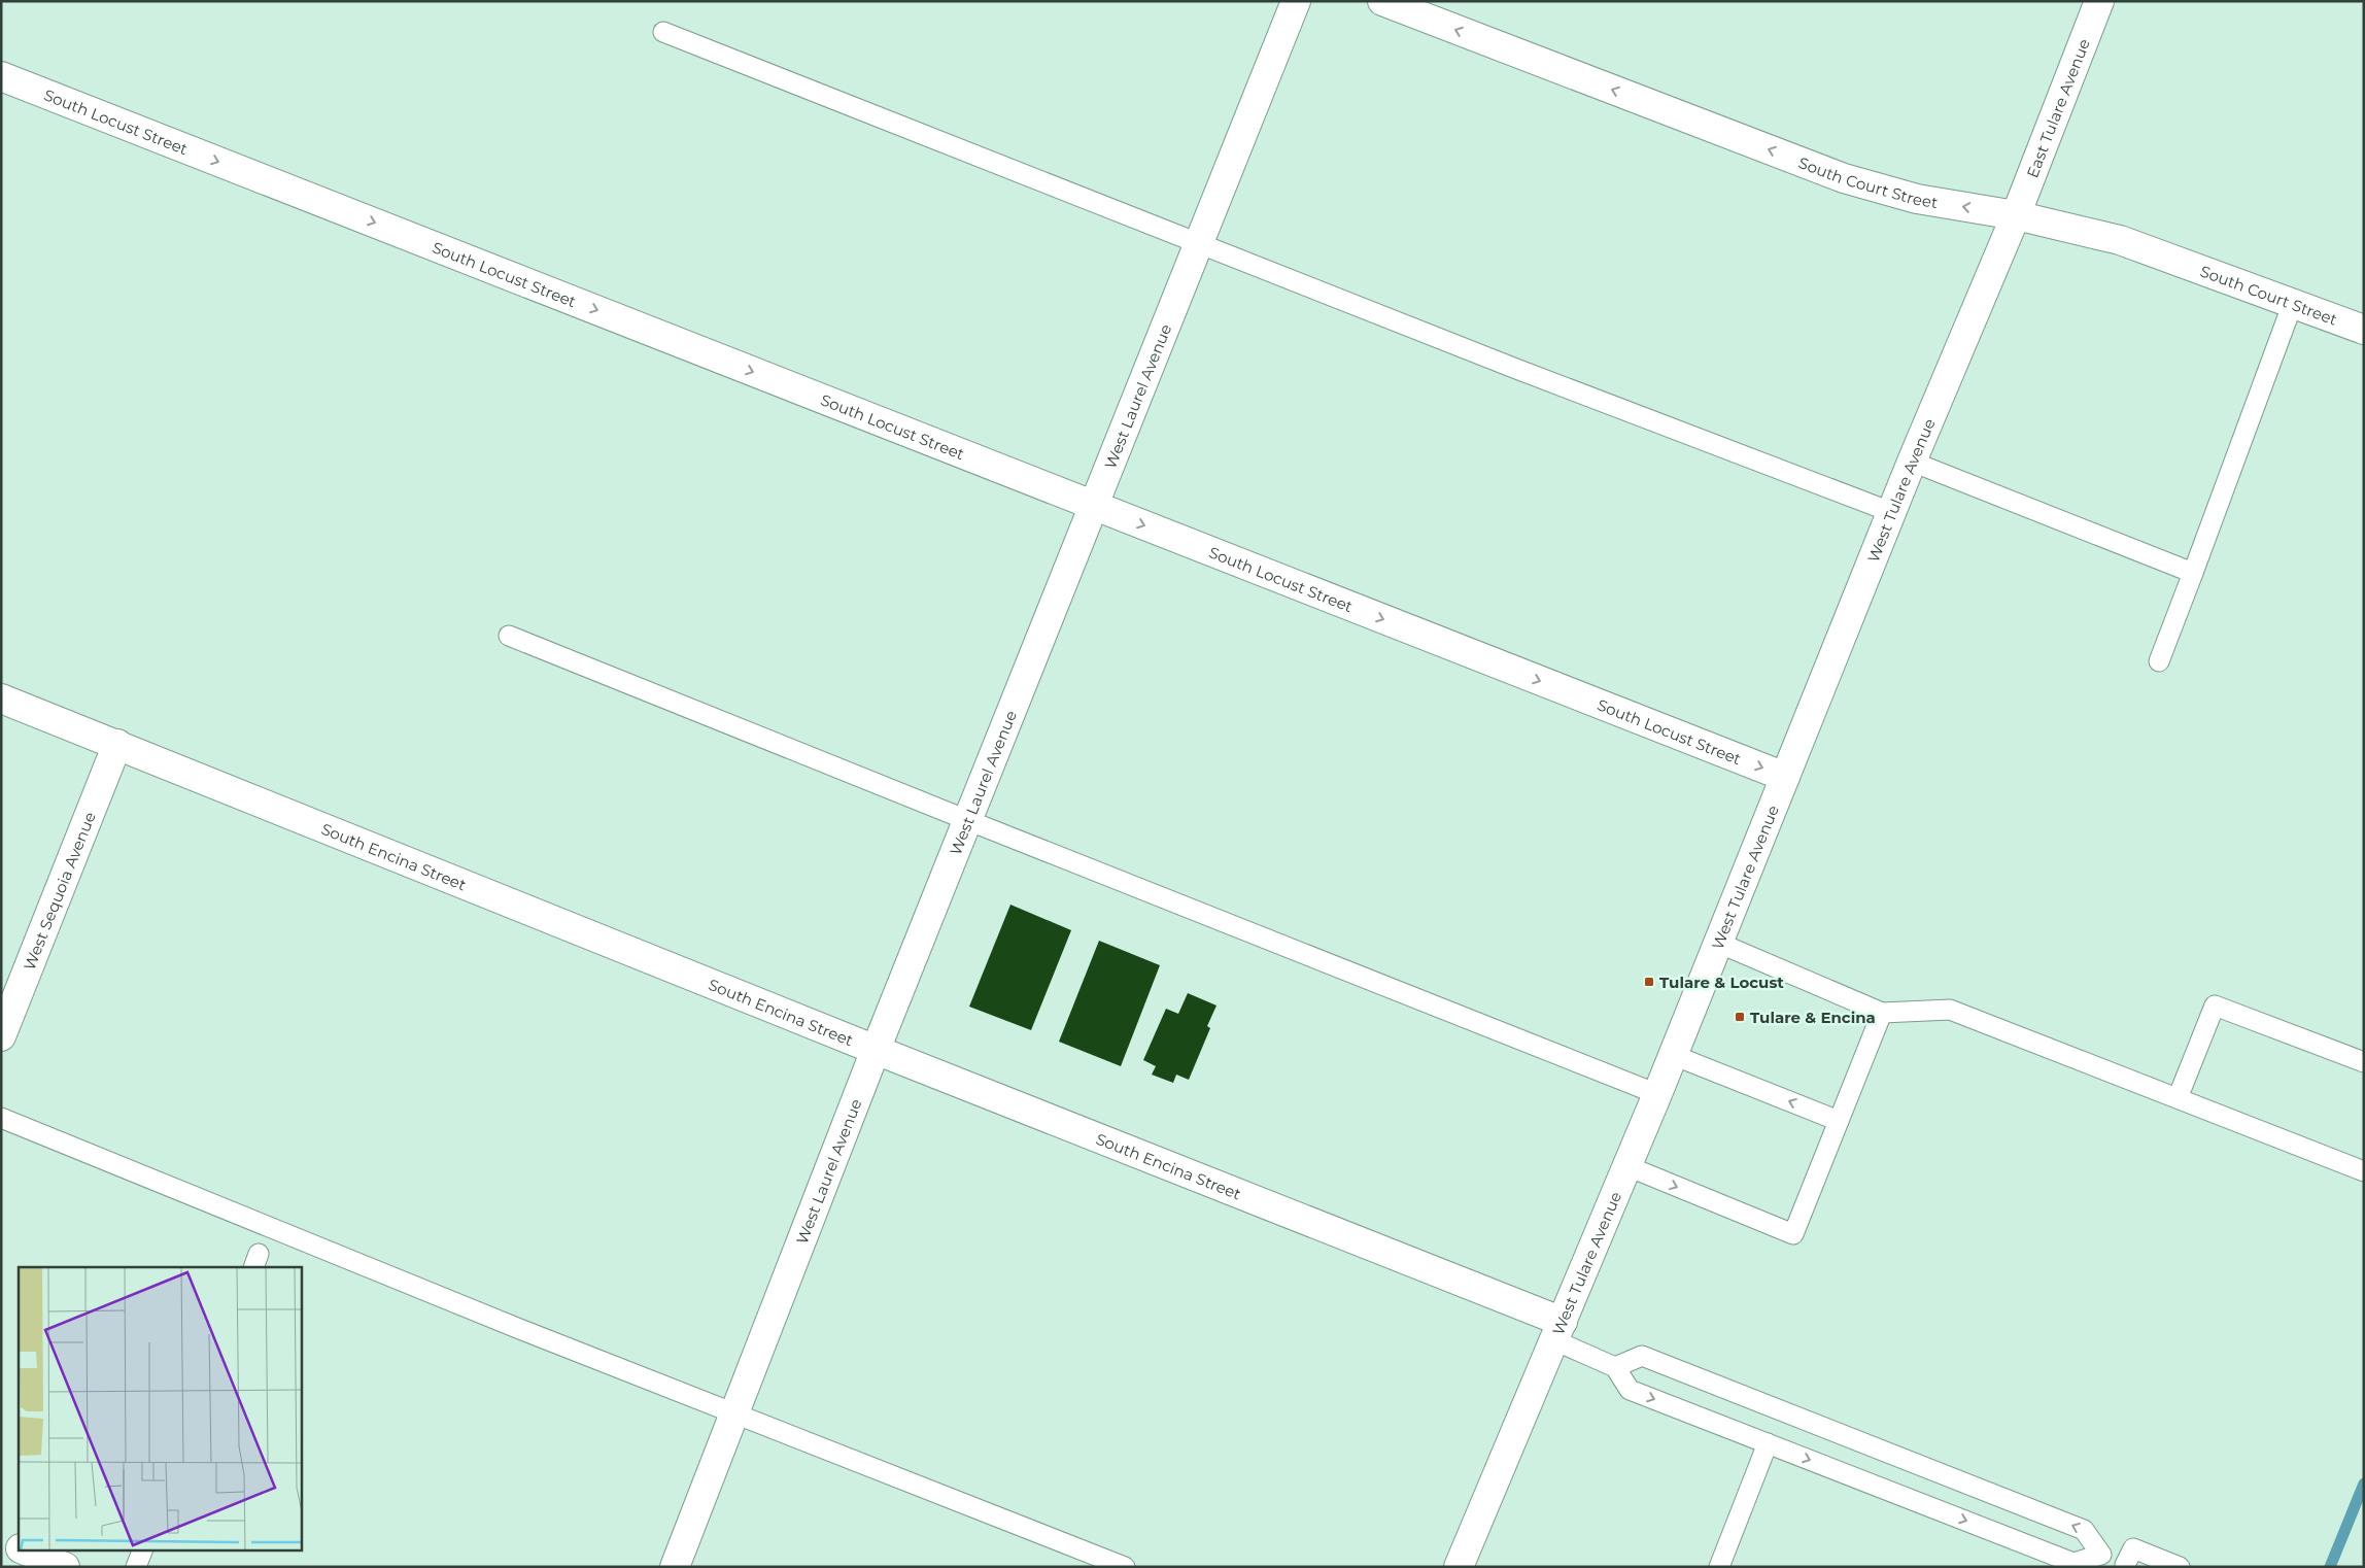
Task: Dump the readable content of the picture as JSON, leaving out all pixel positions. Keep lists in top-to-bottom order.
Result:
{
  "streets": {
    "street": [
      "East Tulare Avenue",
      "South Locust Street",
      "South Court Street",
      "West Laurel Avenue",
      "West Tulare Avenue",
      "South Encina Street",
      "West Sequoia Avenue"
    ]
  },
  "crossings": [
    ["East Tulare Avenue", "South Court Street"],
    ["East Tulare Avenue", "West Tulare Avenue"],
    ["South Locust Street", "West Laurel Avenue"],
    ["South Locust Street", "West Tulare Avenue"],
    ["South Court Street", "West Tulare Avenue"],
    ["West Laurel Avenue", "South Encina Street"],
    ["West Tulare Avenue", "South Encina Street"],
    ["South Encina Street", "West Sequoia Avenue"]
  ],
  "one_way": ["South Locust Street", "South Court Street"],
  "places": {
    "transit": ["Tulare & Locust", "Tulare & Encina"]
  }
}
